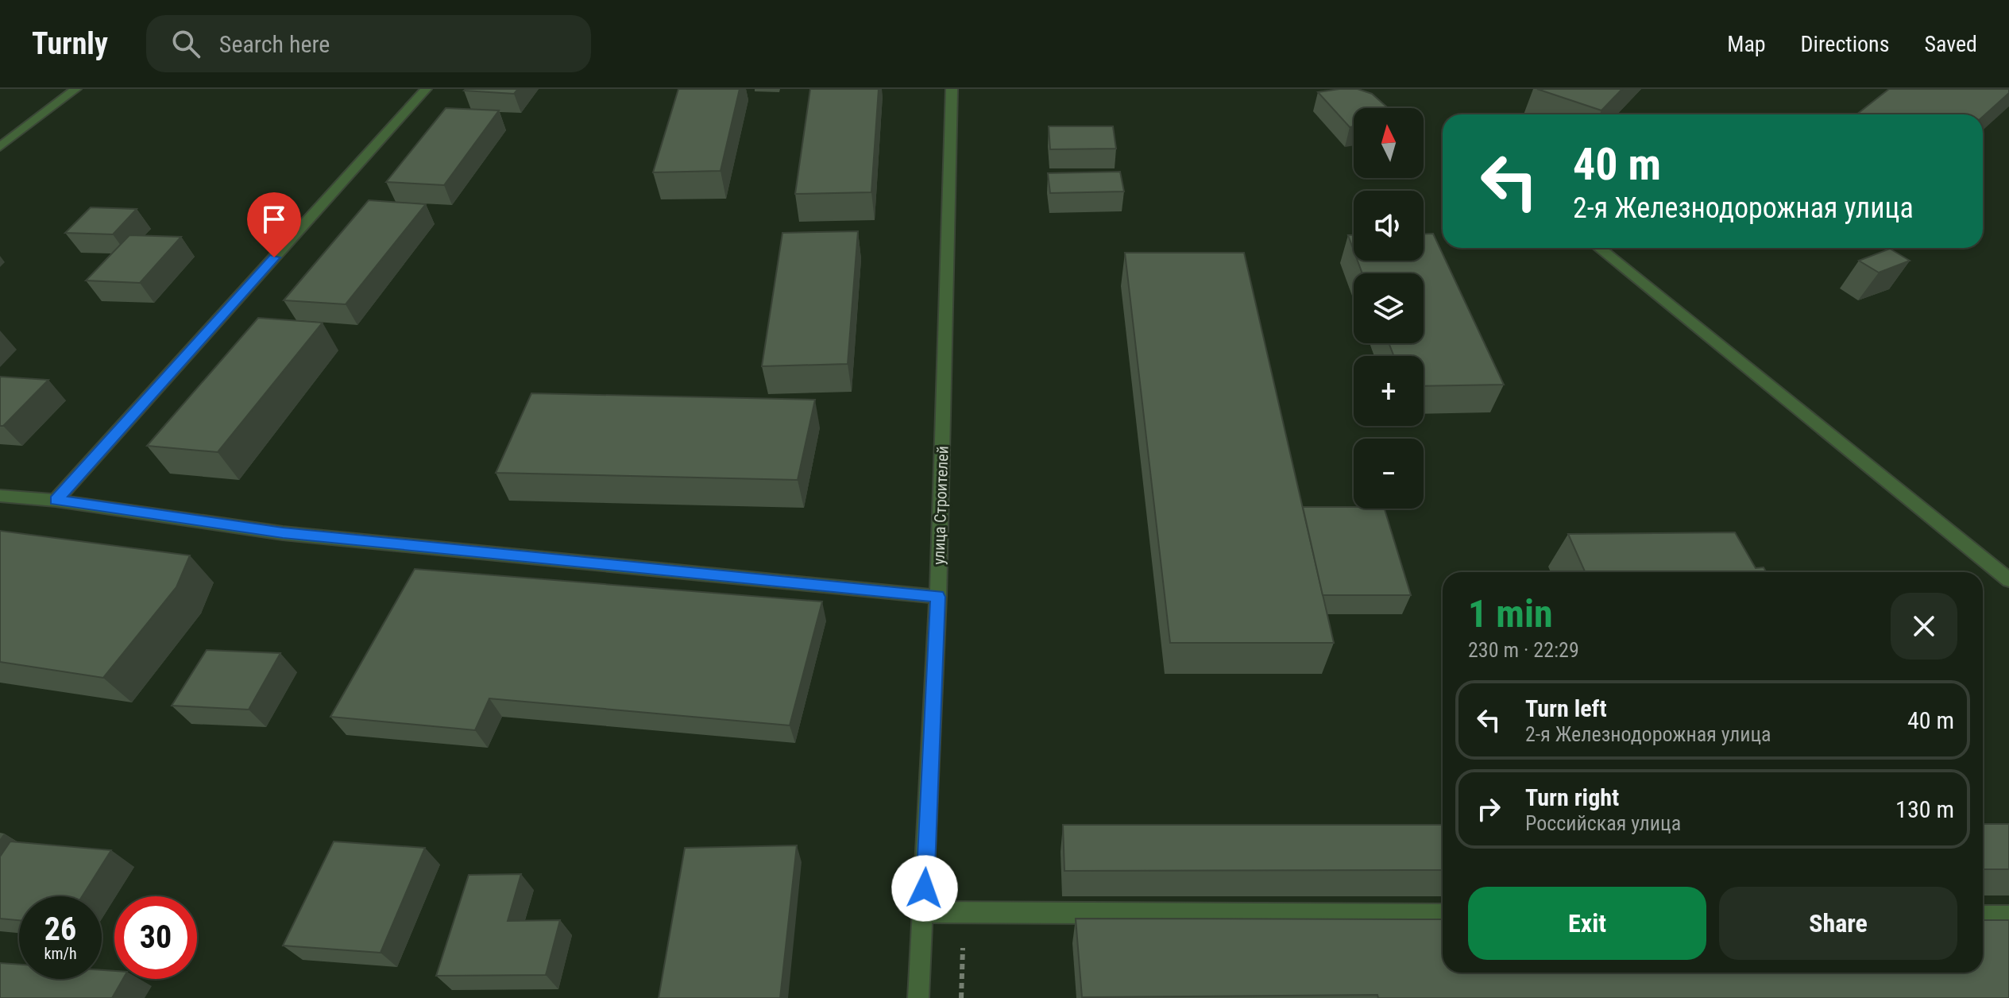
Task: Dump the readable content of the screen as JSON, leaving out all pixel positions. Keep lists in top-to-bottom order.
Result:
{
  "streets": {
    "street": ["улица Строителей"]
  },
  "north": "top",
  "page": {
    "header": "Turnly",
    "search": "Search here",
    "nav": ["Map", "Directions", "Saved"],
    "map_buttons": ["+", "−"],
    "turn": ["40 m", "2-я Железнодорожная улица"],
    "heading": ["1 min", "230 m · 22:29"],
    "list": [
      {
        "name": "Turn left",
        "note": "2-я Железнодорожная улица",
        "value": "40 m"
      },
      {
        "name": "Turn right",
        "note": "Российская улица",
        "value": "130 m"
      }
    ],
    "buttons": ["Exit", "Share"],
    "speed": "26 km/h",
    "limit": "30"
  }
}
